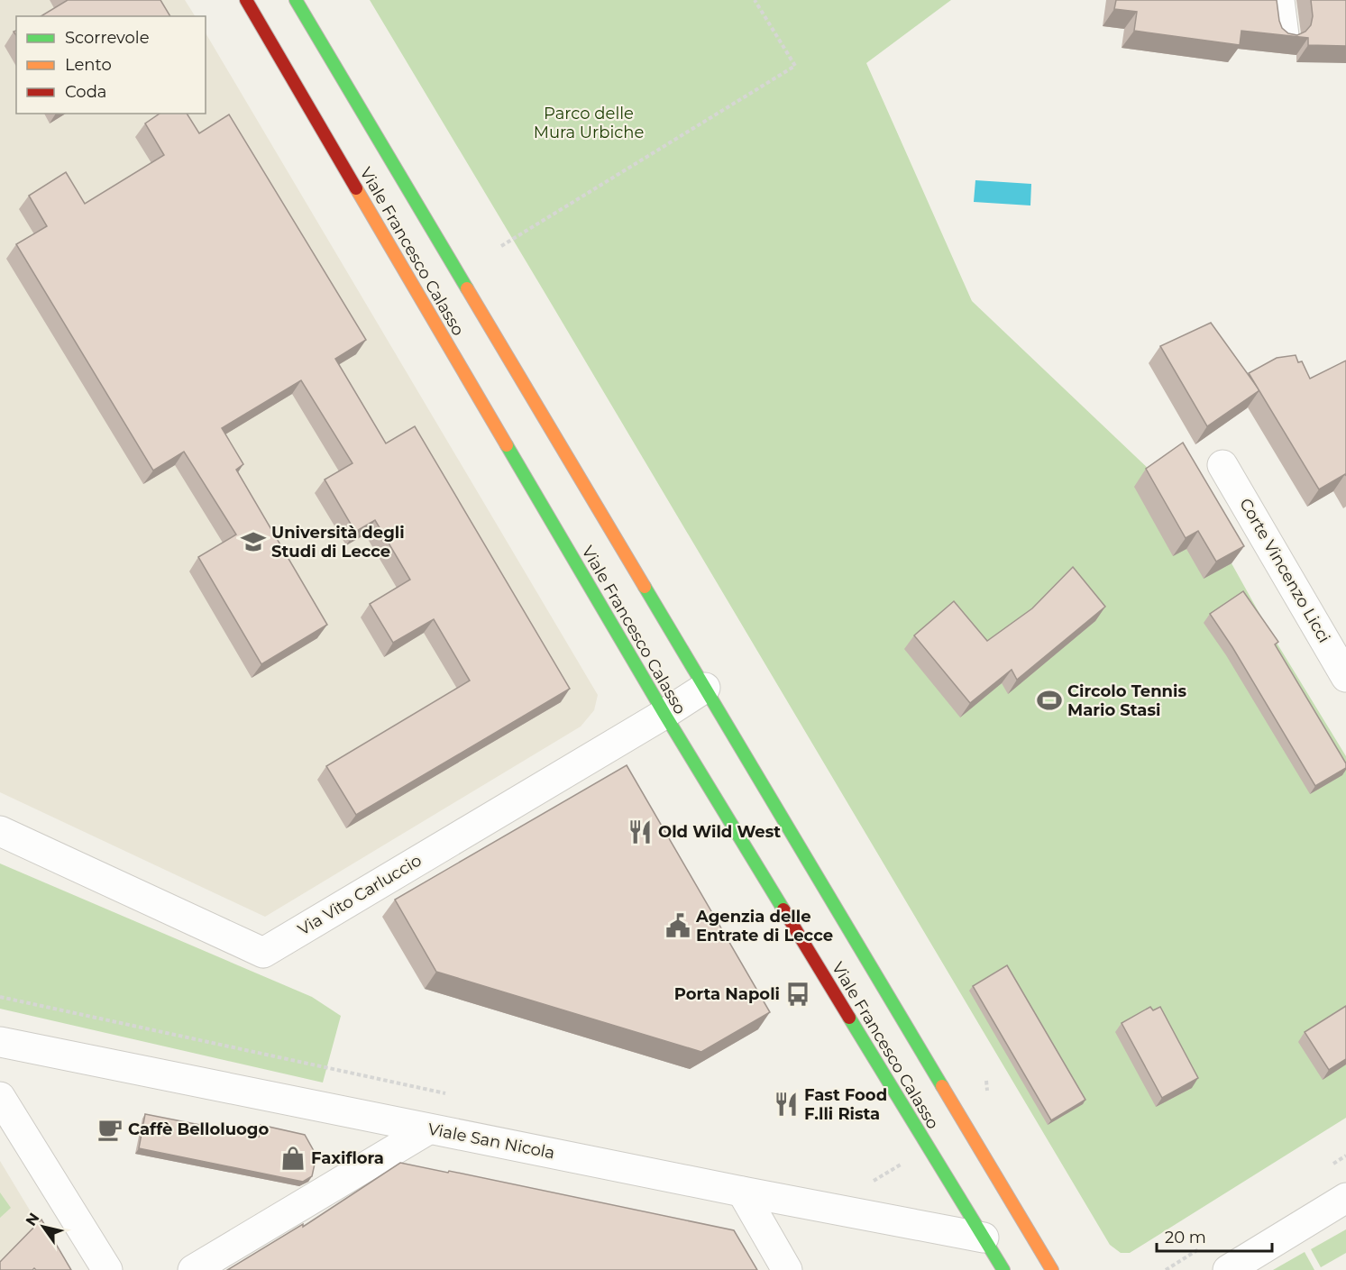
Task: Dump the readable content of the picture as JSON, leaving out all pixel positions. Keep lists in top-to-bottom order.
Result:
{
  "streets": {
    "main road": ["Viale Francesco Calasso"],
    "street": ["Corte Vincenzo Licci", "Via Vito Carluccio", "Viale San Nicola"]
  },
  "crossings": [
    ["Viale Francesco Calasso", "Via Vito Carluccio"],
    ["Viale Francesco Calasso", "Viale San Nicola"]
  ],
  "parks": ["Parco delle Mura Urbiche"],
  "places": {
    "school or university": ["Università degli Studi di Lecce"],
    "sports": ["Circolo Tennis Mario Stasi"],
    "restaurant": ["Old Wild West", "Fast Food F.lli Rista"],
    "public building": ["Agenzia delle Entrate di Lecce"],
    "bus stop": ["Porta Napoli"],
    "cafe": ["Caffè Belloluogo"],
    "shop": ["Faxiflora"]
  },
  "legend": ["Scorrevole", "Lento", "Coda"],
  "scale_bar": "20 m",
  "north": "top left"
}
